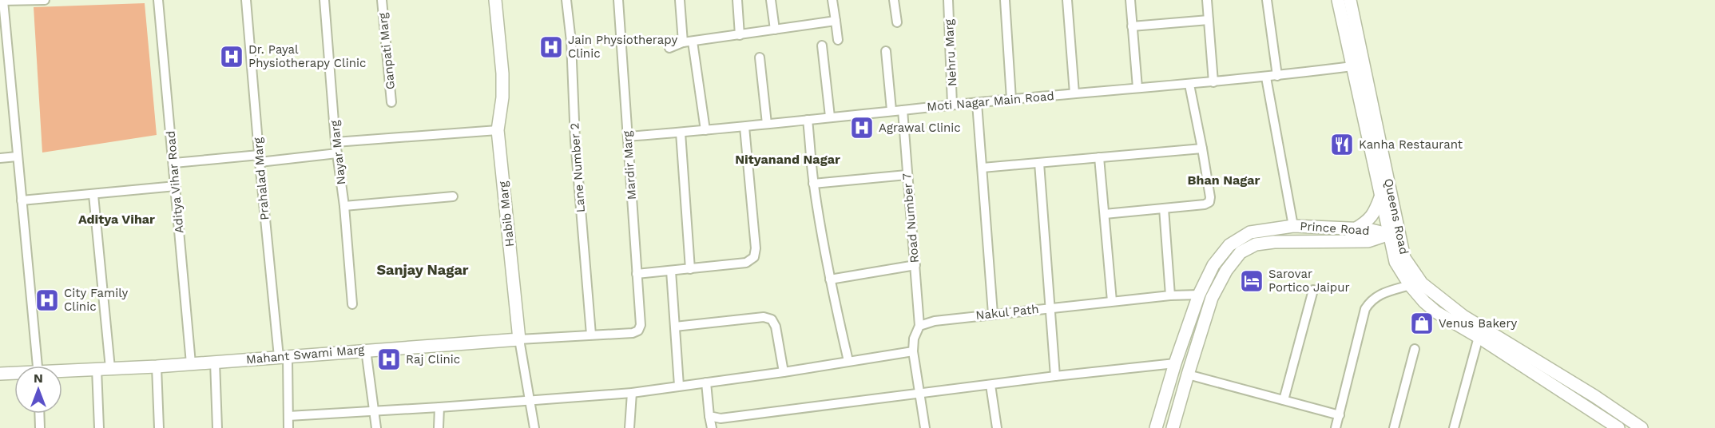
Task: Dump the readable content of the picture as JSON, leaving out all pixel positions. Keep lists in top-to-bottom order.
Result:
{
  "streets": {
    "street": [
      "Ganpati Marg",
      "Nehru Marg",
      "Moti Nagar Main Road",
      "Nayar Marg",
      "Mardir Marg",
      "Lane Number 2",
      "Prahalad Marg",
      "Aditya Vihar Road",
      "Habib Marg",
      "Queens Road",
      "Road Number 7",
      "Prince Road",
      "Nakul Path",
      "Mahant Swami Marg"
    ]
  },
  "crossings": [
    ["Nehru Marg", "Moti Nagar Main Road"],
    ["Moti Nagar Main Road", "Mardir Marg"],
    ["Moti Nagar Main Road", "Queens Road"],
    ["Moti Nagar Main Road", "Road Number 7"],
    ["Mardir Marg", "Mahant Swami Marg"],
    ["Lane Number 2", "Mahant Swami Marg"],
    ["Prahalad Marg", "Mahant Swami Marg"],
    ["Aditya Vihar Road", "Mahant Swami Marg"],
    ["Habib Marg", "Mahant Swami Marg"],
    ["Queens Road", "Prince Road"],
    ["Road Number 7", "Nakul Path"],
    ["Prince Road", "Nakul Path"]
  ],
  "districts": [
    "Nityanand Nagar",
    "Bhan Nagar",
    "Aditya Vihar",
    "Sanjay Nagar"
  ],
  "places": {
    "hospital": [
      "Jain Physiotherapy Clinic",
      "Dr. Payal Physiotherapy Clinic",
      "Agrawal Clinic",
      "City Family Clinic",
      "Raj Clinic"
    ],
    "restaurant": ["Kanha Restaurant"],
    "hotel": ["Sarovar Portico Jaipur"],
    "shop": ["Venus Bakery"]
  },
  "north": "top"
}
